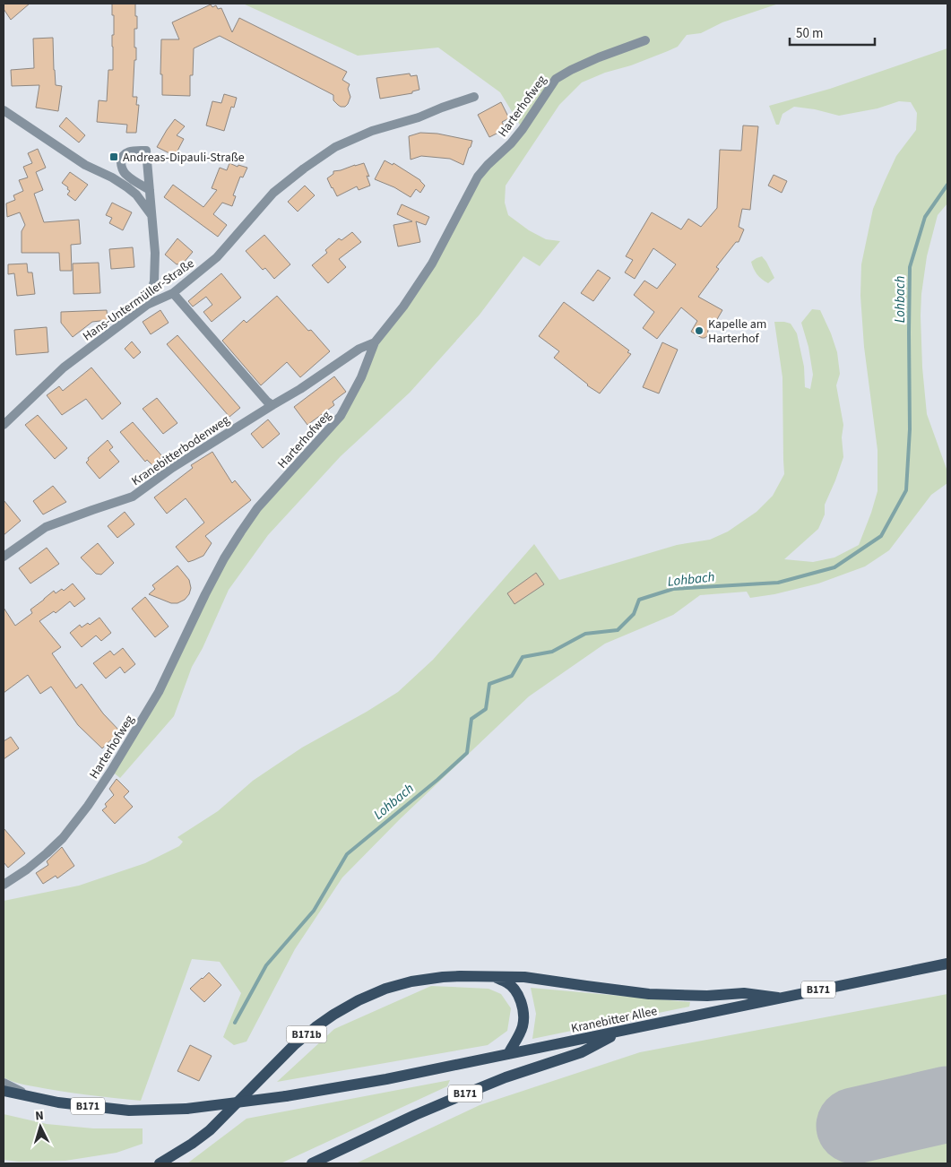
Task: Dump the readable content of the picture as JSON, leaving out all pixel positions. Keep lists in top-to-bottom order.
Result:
{
  "streets": {
    "main road": ["B171", "Kranebitter Allee", "B171b"],
    "street": ["Harterhofweg", "Hans-Untermüller-Straße", "Kranebitterbodenweg"]
  },
  "crossings": [
    ["Harterhofweg", "Kranebitterbodenweg"],
    ["B171", "Kranebitter Allee"],
    ["Kranebitter Allee", "B171b"]
  ],
  "water": ["Lohbach"],
  "places": {
    "transit": ["Andreas-Dipauli-Straße"],
    "other": ["Kapelle am Harterhof"]
  },
  "scale_bar": "50 m",
  "north": "top"
}
